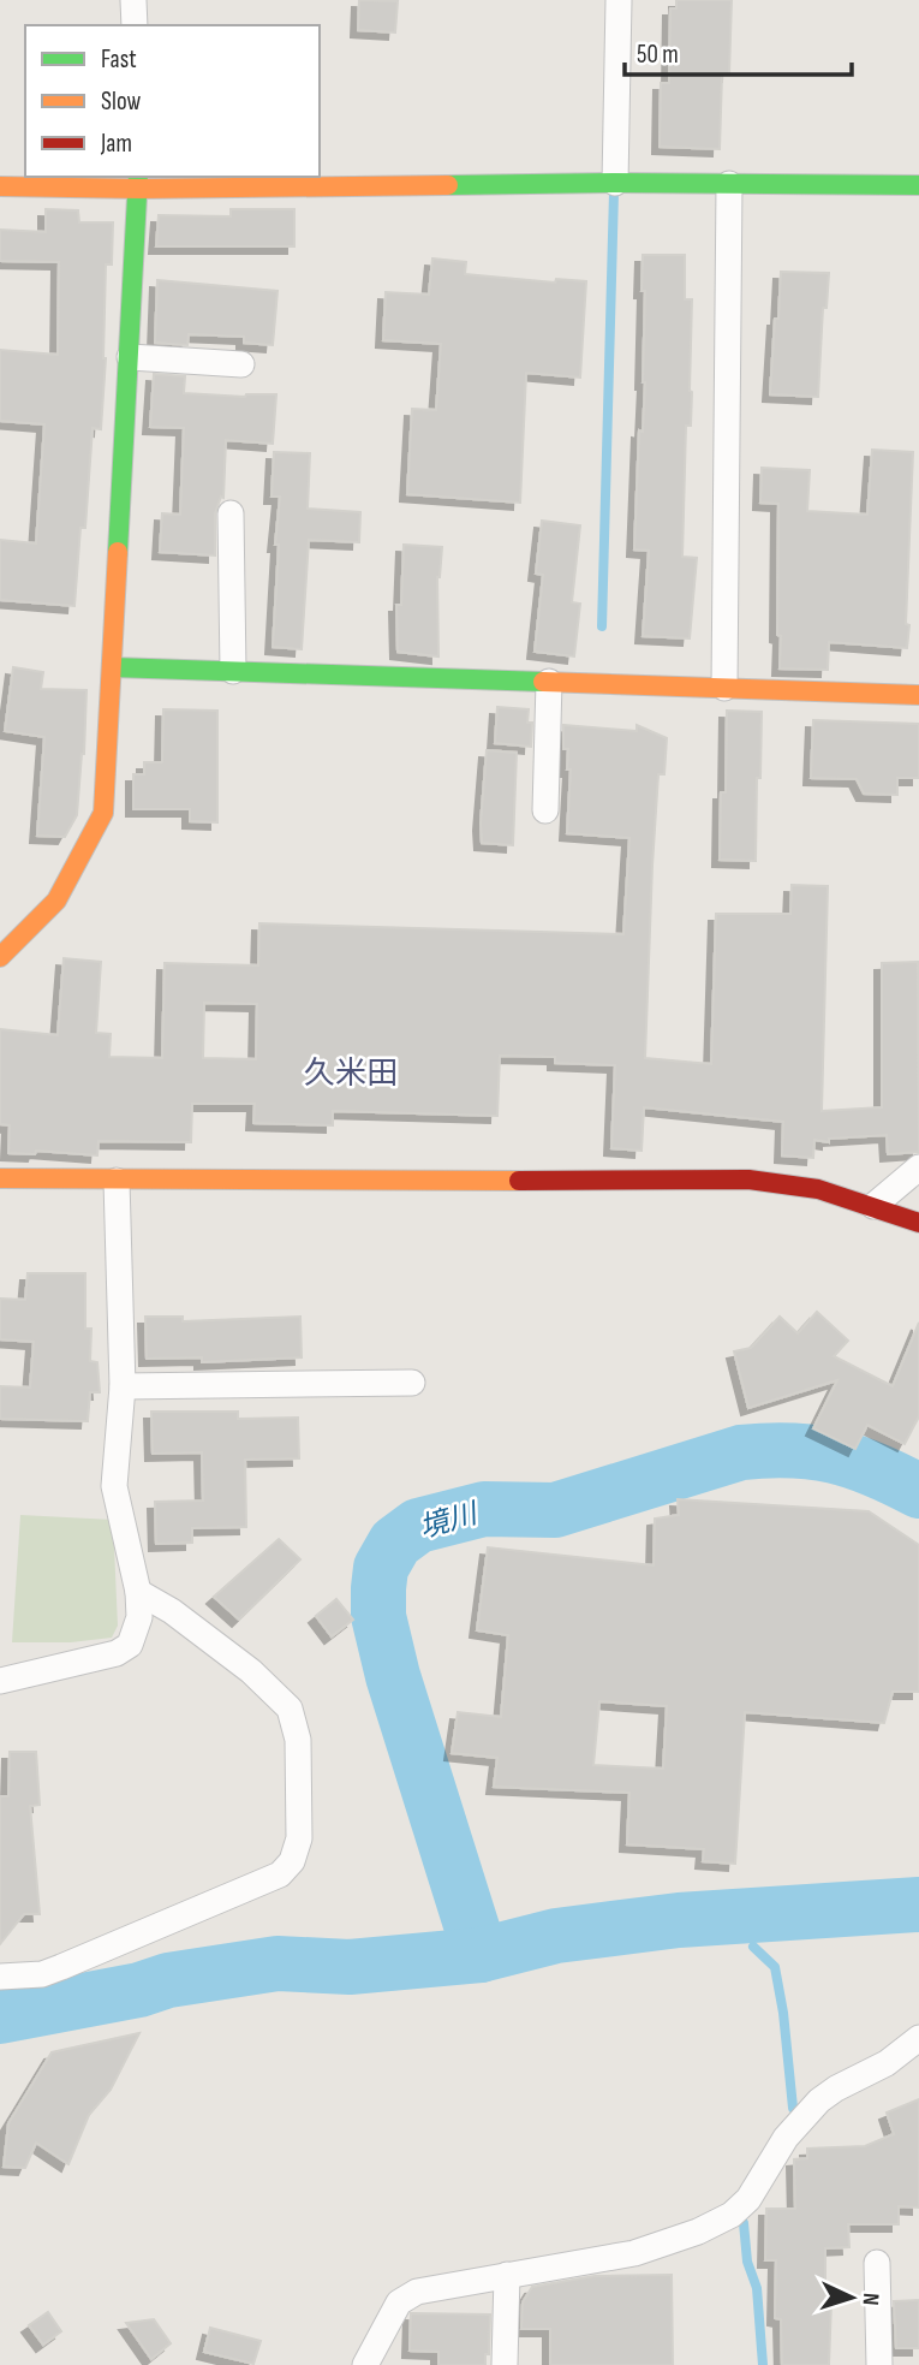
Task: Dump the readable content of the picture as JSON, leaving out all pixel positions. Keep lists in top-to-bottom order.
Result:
{
  "districts": ["久米田"],
  "water": ["境川"],
  "legend": ["Fast", "Slow", "Jam"],
  "scale_bar": "50 m",
  "north": "right"
}
